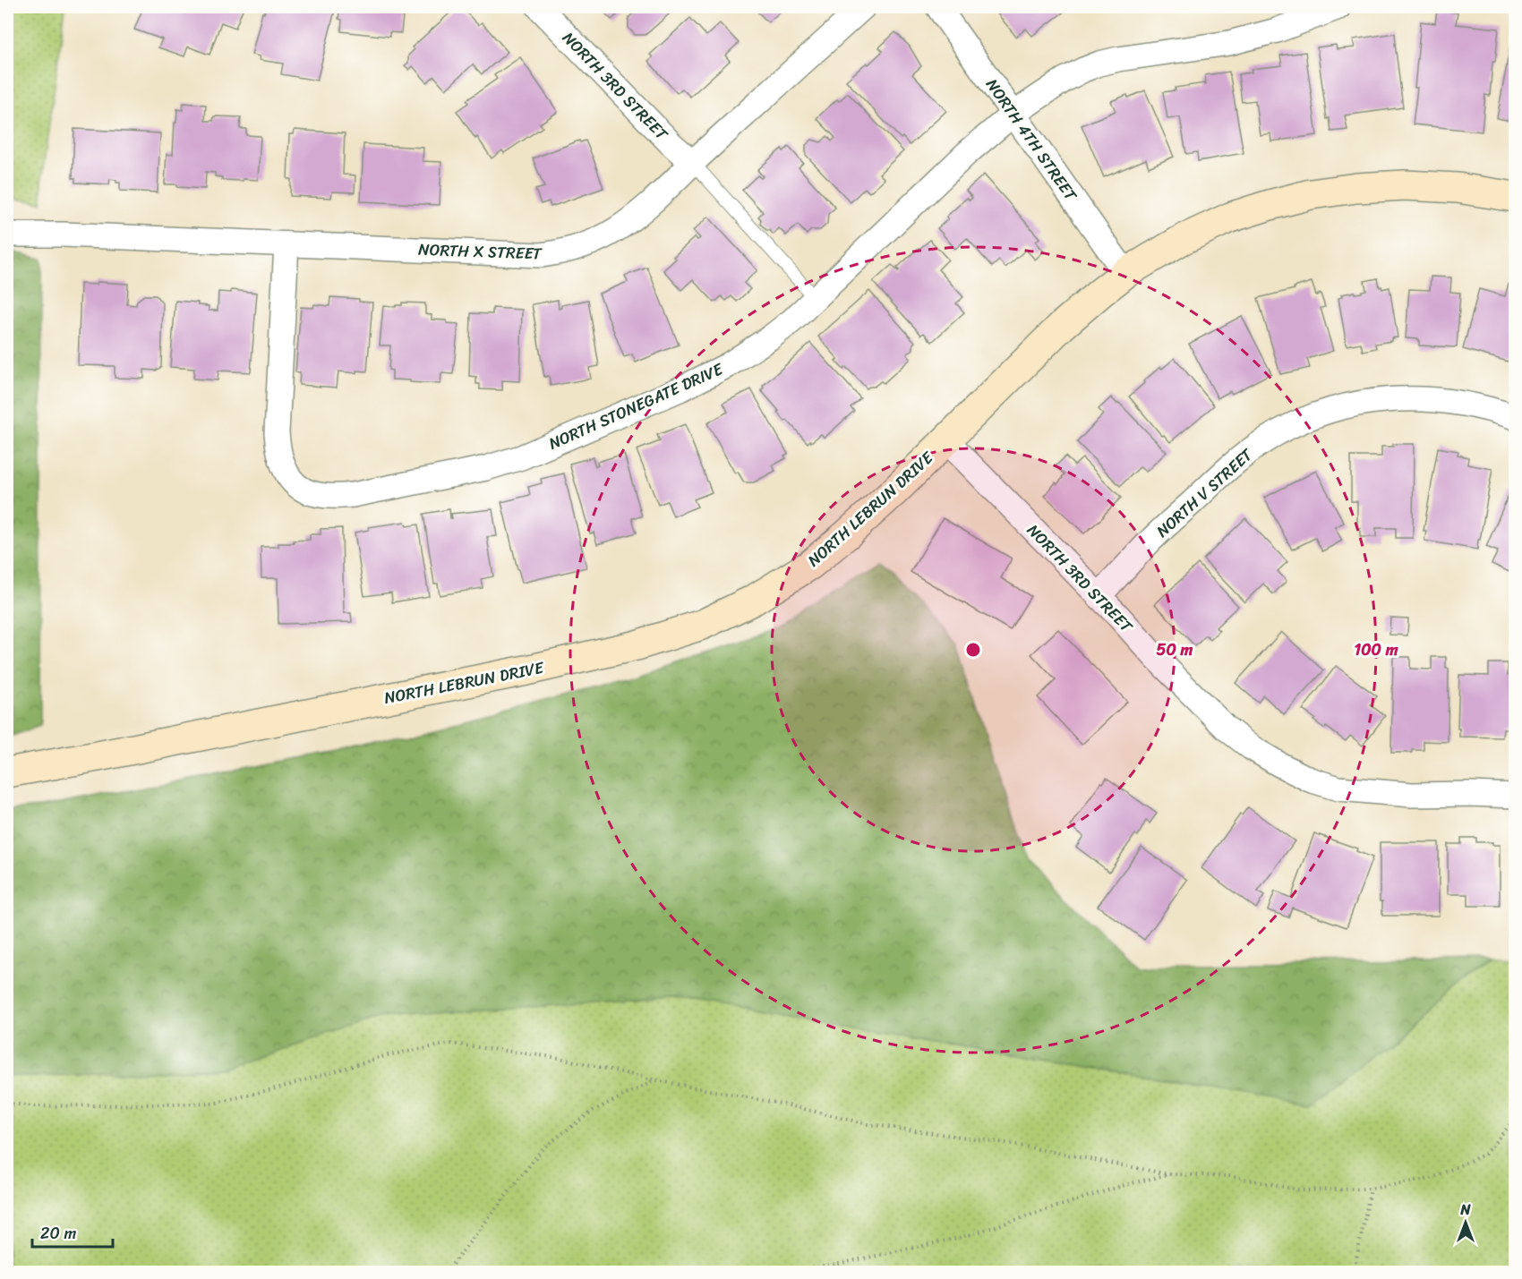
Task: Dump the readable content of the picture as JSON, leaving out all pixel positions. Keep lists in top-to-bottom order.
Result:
{
  "streets": {
    "street": [
      "NORTH 3RD STREET",
      "NORTH 4TH STREET",
      "NORTH X STREET",
      "NORTH STONEGATE DRIVE",
      "NORTH V STREET",
      "NORTH LEBRUN DRIVE"
    ]
  },
  "crossings": [
    ["NORTH 3RD STREET", "NORTH X STREET"],
    ["NORTH 3RD STREET", "NORTH V STREET"],
    ["NORTH 3RD STREET", "NORTH LEBRUN DRIVE"],
    ["NORTH 4TH STREET", "NORTH STONEGATE DRIVE"],
    ["NORTH 4TH STREET", "NORTH LEBRUN DRIVE"],
    ["NORTH X STREET", "NORTH STONEGATE DRIVE"]
  ],
  "scale_bar": "20 m",
  "north": "top",
  "rings": ["50 m", "100 m"]
}
